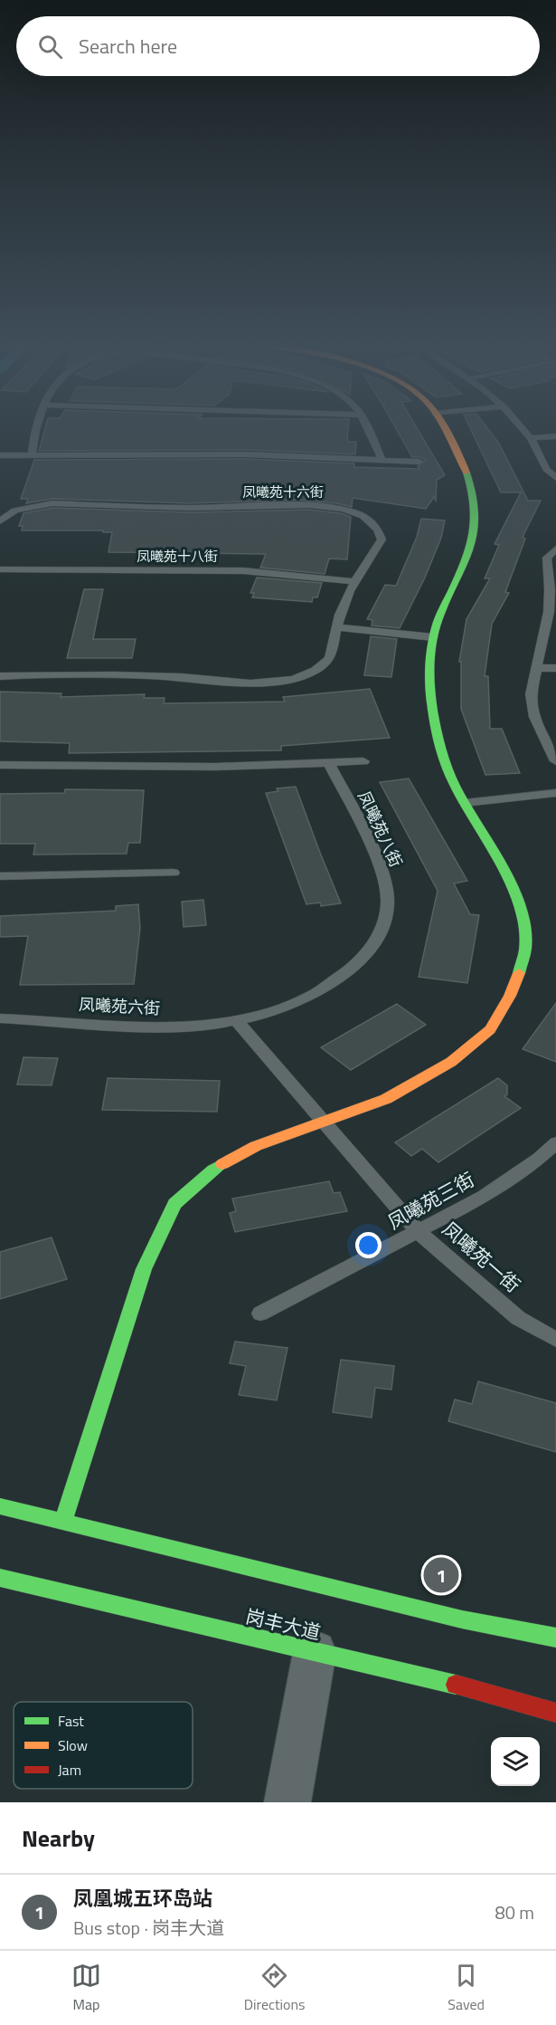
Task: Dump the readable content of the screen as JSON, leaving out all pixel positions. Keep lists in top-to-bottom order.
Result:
{
  "streets": {
    "street": ["岗丰大道"],
    "lane": [
      "凤曦苑十六街",
      "凤曦苑十八街",
      "凤曦苑八街",
      "凤曦苑六街",
      "凤曦苑三街",
      "凤曦苑一街"
    ]
  },
  "crossings": [
    ["凤曦苑十六街", "凤曦苑十八街"],
    ["凤曦苑八街", "凤曦苑六街"],
    ["凤曦苑八街", "凤曦苑一街"],
    ["凤曦苑六街", "凤曦苑一街"],
    ["凤曦苑三街", "凤曦苑一街"]
  ],
  "legend": ["Fast", "Slow", "Jam"],
  "page": {
    "search": "Search here",
    "pins": "1",
    "heading": "Nearby",
    "list": [
      {
        "mark": "1",
        "name": "凤凰城五环岛站",
        "note": "Bus stop · 岗丰大道",
        "value": "80 m"
      }
    ],
    "nav": ["Map", "Directions", "Saved"]
  }
}
